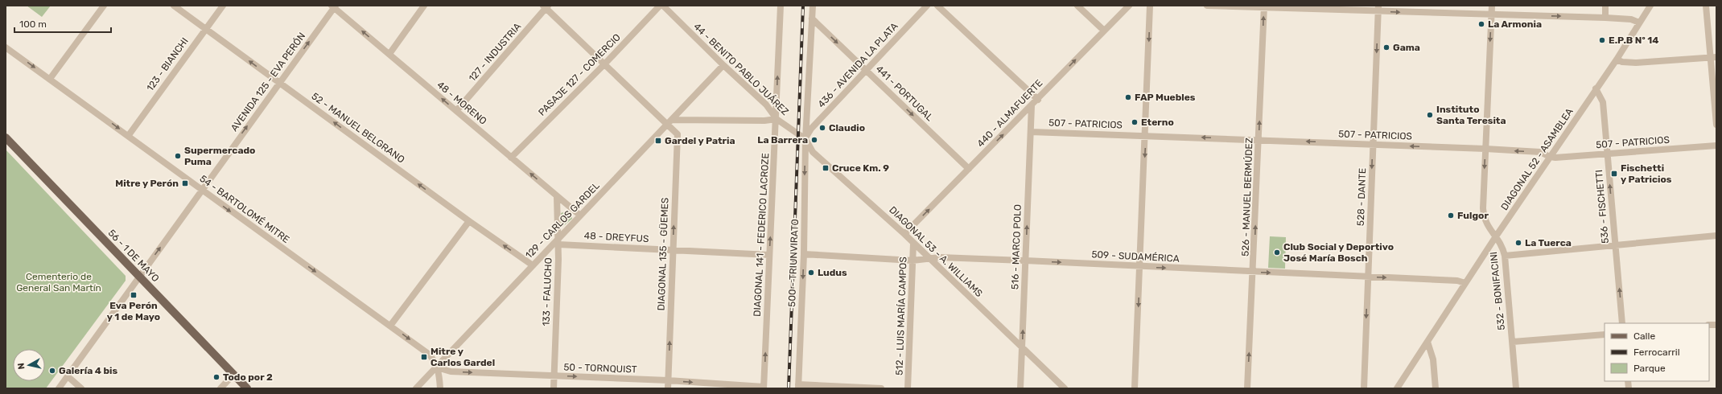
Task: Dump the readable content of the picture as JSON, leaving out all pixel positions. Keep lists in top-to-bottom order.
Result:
{
  "streets": {
    "main road": ["56 - 1 DE MAYO"],
    "street": [
      "127 - INDUSTRIA",
      "123 - BIANCHI",
      "436 - AVENIDA LA PLATA",
      "44 - BENITO PABLO JUÁREZ",
      "PASAJE 127 - COMERCIO",
      "AVENIDA 125 - EVA PERÓN",
      "441 - PORTUGAL",
      "48 - MORENO",
      "440 - ALMAFUERTE",
      "507 - PATRICIOS",
      "52 - MANUEL BELGRANO",
      "DIAGONAL 52 - ASAMBLEA",
      "526 - MANUEL BERMÚDEZ",
      "528 - DANTE",
      "536 - FISCHETTI",
      "54 - BARTOLOMÉ MITRE",
      "129 - CARLOS GARDEL",
      "DIAGONAL 141 - FEDERICO LACROZE",
      "48 - DREYFUS",
      "516 - MARCO POLO",
      "DIAGONAL 53 - A. WILLIAMS",
      "DIAGONAL 135 - GÜEMES",
      "509 - SUDAMÉRICA",
      "500 - TRIUNVIRATO",
      "532 - BONIFACINI",
      "133 - FALUCHO",
      "512 - LUIS MARÍA CAMPOS",
      "50 - TORNQUIST"
    ]
  },
  "crossings": [
    ["127 - INDUSTRIA", "48 - MORENO"],
    ["127 - INDUSTRIA", "DIAGONAL 135 - GÜEMES"],
    ["123 - BIANCHI", "52 - MANUEL BELGRANO"],
    ["123 - BIANCHI", "54 - BARTOLOMÉ MITRE"],
    ["436 - AVENIDA LA PLATA", "44 - BENITO PABLO JUÁREZ"],
    ["436 - AVENIDA LA PLATA", "441 - PORTUGAL"],
    ["436 - AVENIDA LA PLATA", "DIAGONAL 53 - A. WILLIAMS"],
    ["436 - AVENIDA LA PLATA", "500 - TRIUNVIRATO"],
    ["44 - BENITO PABLO JUÁREZ", "129 - CARLOS GARDEL"],
    ["44 - BENITO PABLO JUÁREZ", "DIAGONAL 141 - FEDERICO LACROZE"],
    ["44 - BENITO PABLO JUÁREZ", "DIAGONAL 53 - A. WILLIAMS"],
    ["44 - BENITO PABLO JUÁREZ", "500 - TRIUNVIRATO"],
    ["PASAJE 127 - COMERCIO", "48 - MORENO"],
    ["PASAJE 127 - COMERCIO", "DIAGONAL 135 - GÜEMES"],
    ["AVENIDA 125 - EVA PERÓN", "48 - MORENO"],
    ["AVENIDA 125 - EVA PERÓN", "52 - MANUEL BELGRANO"],
    ["AVENIDA 125 - EVA PERÓN", "54 - BARTOLOMÉ MITRE"],
    ["AVENIDA 125 - EVA PERÓN", "56 - 1 DE MAYO"],
    ["441 - PORTUGAL", "440 - ALMAFUERTE"],
    ["441 - PORTUGAL", "500 - TRIUNVIRATO"],
    ["48 - MORENO", "129 - CARLOS GARDEL"],
    ["48 - MORENO", "133 - FALUCHO"],
    ["440 - ALMAFUERTE", "516 - MARCO POLO"],
    ["440 - ALMAFUERTE", "DIAGONAL 53 - A. WILLIAMS"],
    ["507 - PATRICIOS", "DIAGONAL 52 - ASAMBLEA"],
    ["507 - PATRICIOS", "526 - MANUEL BERMÚDEZ"],
    ["507 - PATRICIOS", "528 - DANTE"],
    ["507 - PATRICIOS", "536 - FISCHETTI"],
    ["507 - PATRICIOS", "516 - MARCO POLO"],
    ["507 - PATRICIOS", "532 - BONIFACINI"],
    ["52 - MANUEL BELGRANO", "129 - CARLOS GARDEL"],
    ["DIAGONAL 52 - ASAMBLEA", "536 - FISCHETTI"],
    ["DIAGONAL 52 - ASAMBLEA", "509 - SUDAMÉRICA"],
    ["DIAGONAL 52 - ASAMBLEA", "532 - BONIFACINI"],
    ["526 - MANUEL BERMÚDEZ", "509 - SUDAMÉRICA"],
    ["528 - DANTE", "509 - SUDAMÉRICA"],
    ["54 - BARTOLOMÉ MITRE", "129 - CARLOS GARDEL"],
    ["54 - BARTOLOMÉ MITRE", "50 - TORNQUIST"],
    ["129 - CARLOS GARDEL", "48 - DREYFUS"],
    ["129 - CARLOS GARDEL", "DIAGONAL 135 - GÜEMES"],
    ["129 - CARLOS GARDEL", "133 - FALUCHO"],
    ["129 - CARLOS GARDEL", "50 - TORNQUIST"],
    ["DIAGONAL 141 - FEDERICO LACROZE", "48 - DREYFUS"],
    ["DIAGONAL 141 - FEDERICO LACROZE", "50 - TORNQUIST"],
    ["48 - DREYFUS", "DIAGONAL 135 - GÜEMES"],
    ["48 - DREYFUS", "133 - FALUCHO"],
    ["516 - MARCO POLO", "DIAGONAL 53 - A. WILLIAMS"],
    ["516 - MARCO POLO", "509 - SUDAMÉRICA"],
    ["DIAGONAL 53 - A. WILLIAMS", "509 - SUDAMÉRICA"],
    ["DIAGONAL 53 - A. WILLIAMS", "500 - TRIUNVIRATO"],
    ["DIAGONAL 53 - A. WILLIAMS", "512 - LUIS MARÍA CAMPOS"],
    ["DIAGONAL 135 - GÜEMES", "50 - TORNQUIST"],
    ["509 - SUDAMÉRICA", "500 - TRIUNVIRATO"],
    ["509 - SUDAMÉRICA", "512 - LUIS MARÍA CAMPOS"],
    ["133 - FALUCHO", "50 - TORNQUIST"]
  ],
  "one_way": [
    "AVENIDA 125 - EVA PERÓN",
    "441 - PORTUGAL",
    "48 - MORENO",
    "440 - ALMAFUERTE",
    "507 - PATRICIOS",
    "52 - MANUEL BELGRANO",
    "526 - MANUEL BERMÚDEZ",
    "528 - DANTE",
    "536 - FISCHETTI",
    "54 - BARTOLOMÉ MITRE",
    "DIAGONAL 141 - FEDERICO LACROZE",
    "516 - MARCO POLO",
    "DIAGONAL 135 - GÜEMES",
    "509 - SUDAMÉRICA",
    "500 - TRIUNVIRATO",
    "532 - BONIFACINI",
    "50 - TORNQUIST"
  ],
  "parks": ["Cementerio de General San Martín"],
  "places": {
    "other": [
      "La Armonia",
      "E.P.B Nº 14",
      "Gama",
      "FAP Muebles",
      "Instituto Santa Teresita",
      "Eterno",
      "Claudio",
      "La Barrera",
      "Supermercado Puma",
      "Fulgor",
      "La Tuerca",
      "Club Social y Deportivo José María Bosch",
      "Ludus",
      "Galería 4 bis",
      "Todo por 2"
    ],
    "transit": [
      "Gardel y Patria",
      "Cruce Km. 9",
      "Fischetti y Patricios",
      "Mitre y Perón",
      "Eva Perón y 1 de Mayo",
      "Mitre y Carlos Gardel"
    ]
  },
  "legend": ["Calle", "Ferrocarril", "Parque"],
  "scale_bar": "100 m",
  "north": "left"
}
